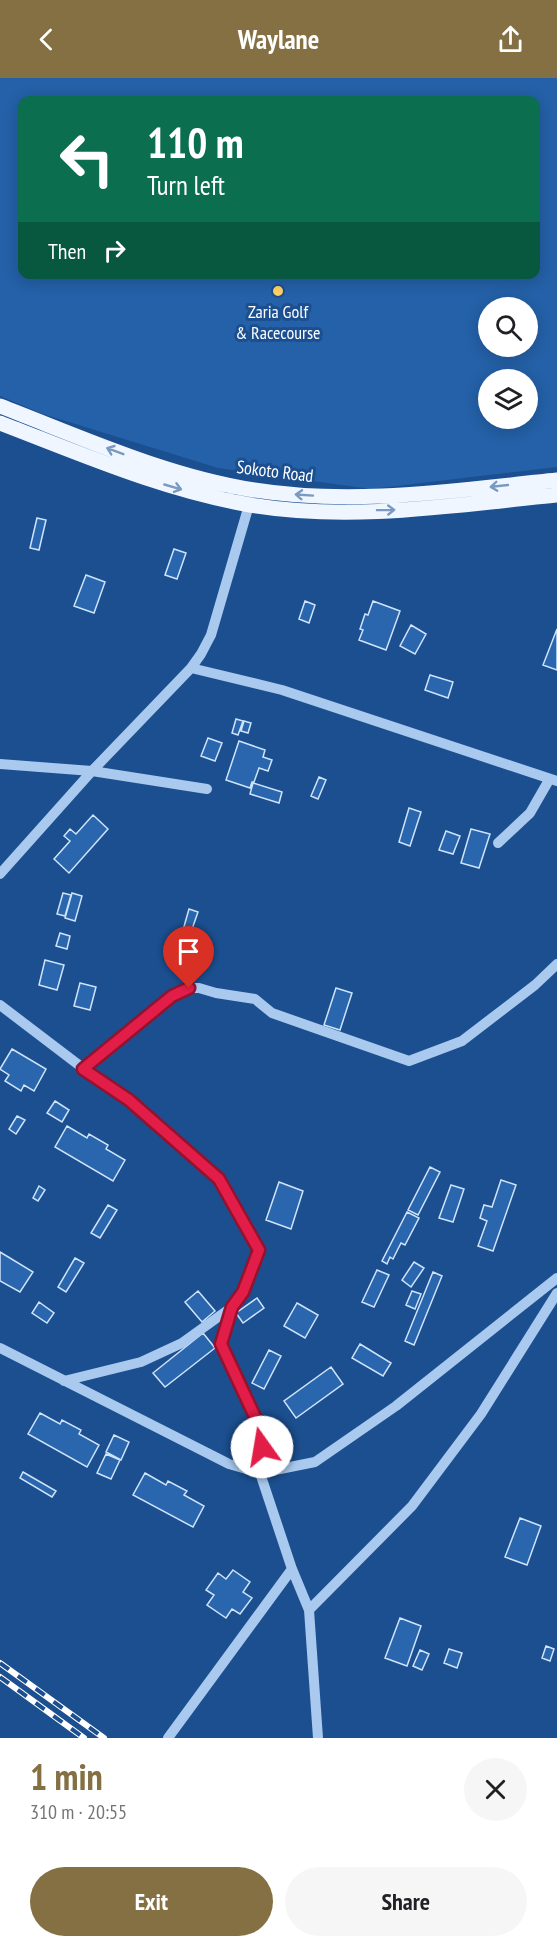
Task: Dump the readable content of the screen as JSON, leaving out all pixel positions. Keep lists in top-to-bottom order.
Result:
{
  "streets": {
    "main road": ["Sokoto Road"]
  },
  "places": ["Zaria Golf & Racecourse"],
  "page": {
    "header": "Waylane",
    "turn": ["110 m", "Turn left"],
    "then": "Then",
    "heading": ["1 min", "310 m · 20:55"],
    "buttons": ["Exit", "Share"]
  }
}
